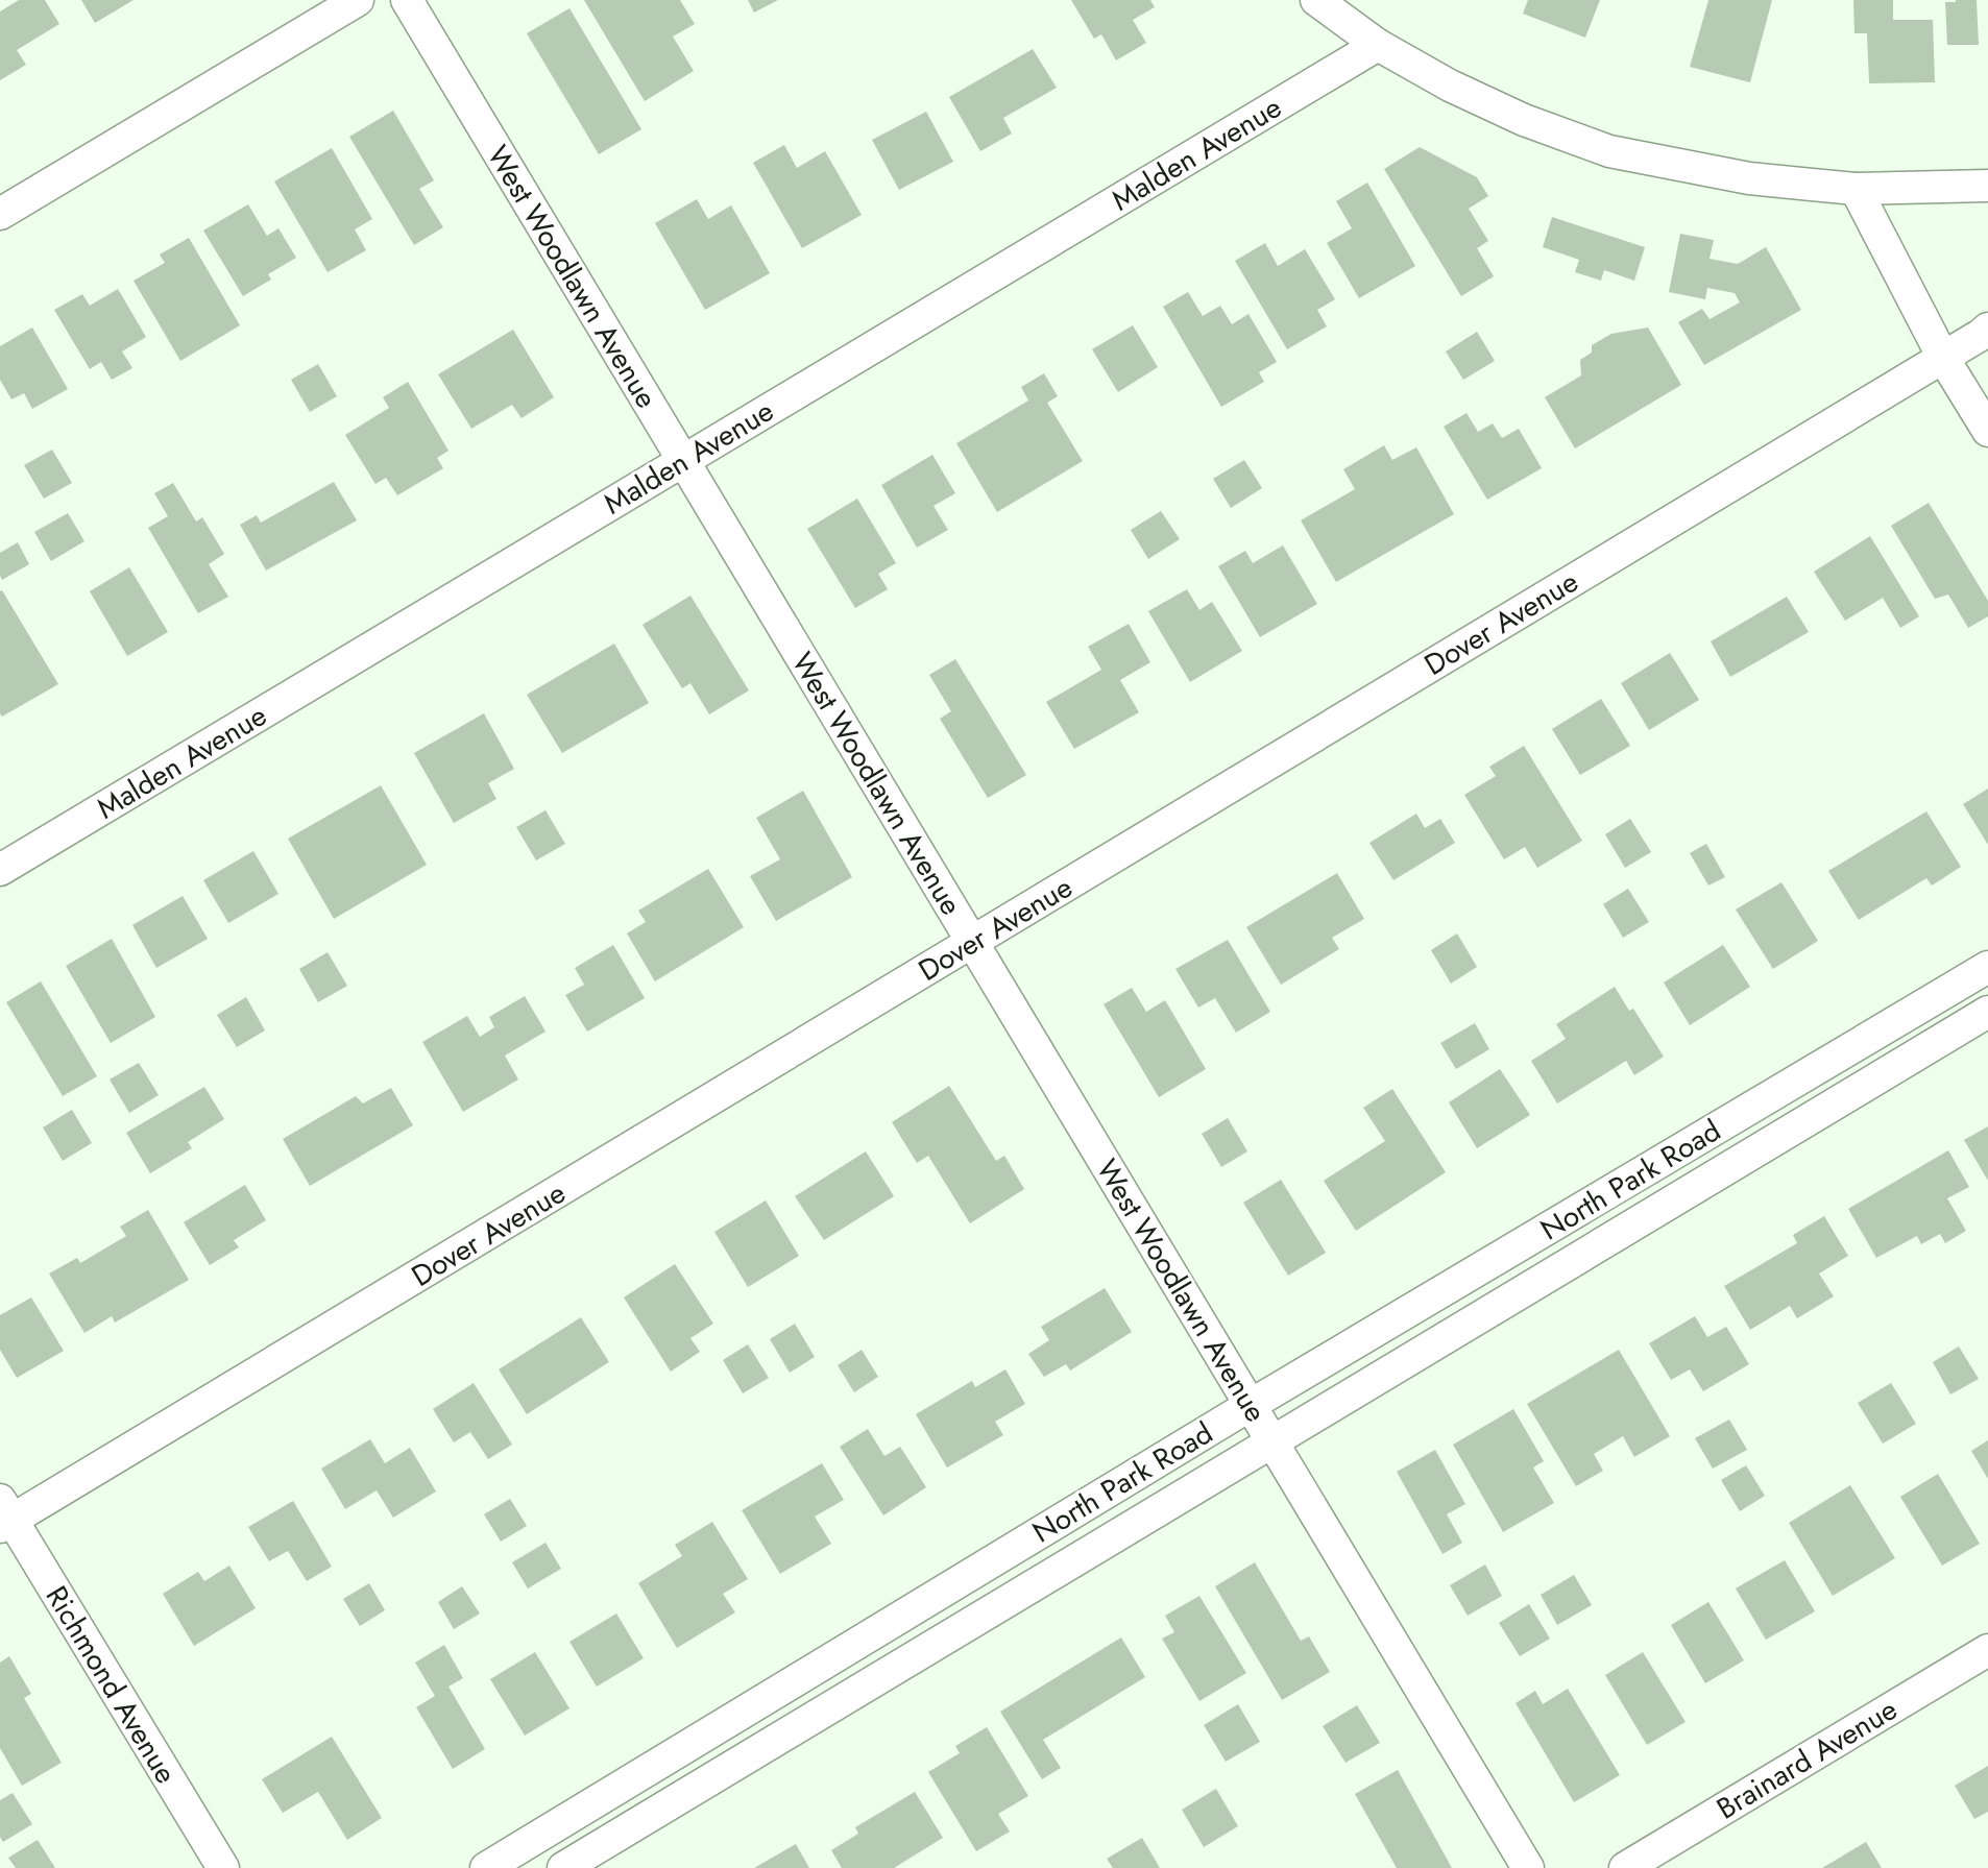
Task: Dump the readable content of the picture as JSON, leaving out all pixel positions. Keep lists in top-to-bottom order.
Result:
{
  "streets": {
    "street": [
      "Malden Avenue",
      "West Woodlawn Avenue",
      "Dover Avenue",
      "North Park Road",
      "Richmond Avenue",
      "Brainard Avenue"
    ]
  },
  "crossings": [
    ["Malden Avenue", "West Woodlawn Avenue"],
    ["West Woodlawn Avenue", "Dover Avenue"],
    ["West Woodlawn Avenue", "North Park Road"],
    ["Dover Avenue", "Richmond Avenue"]
  ]
}
